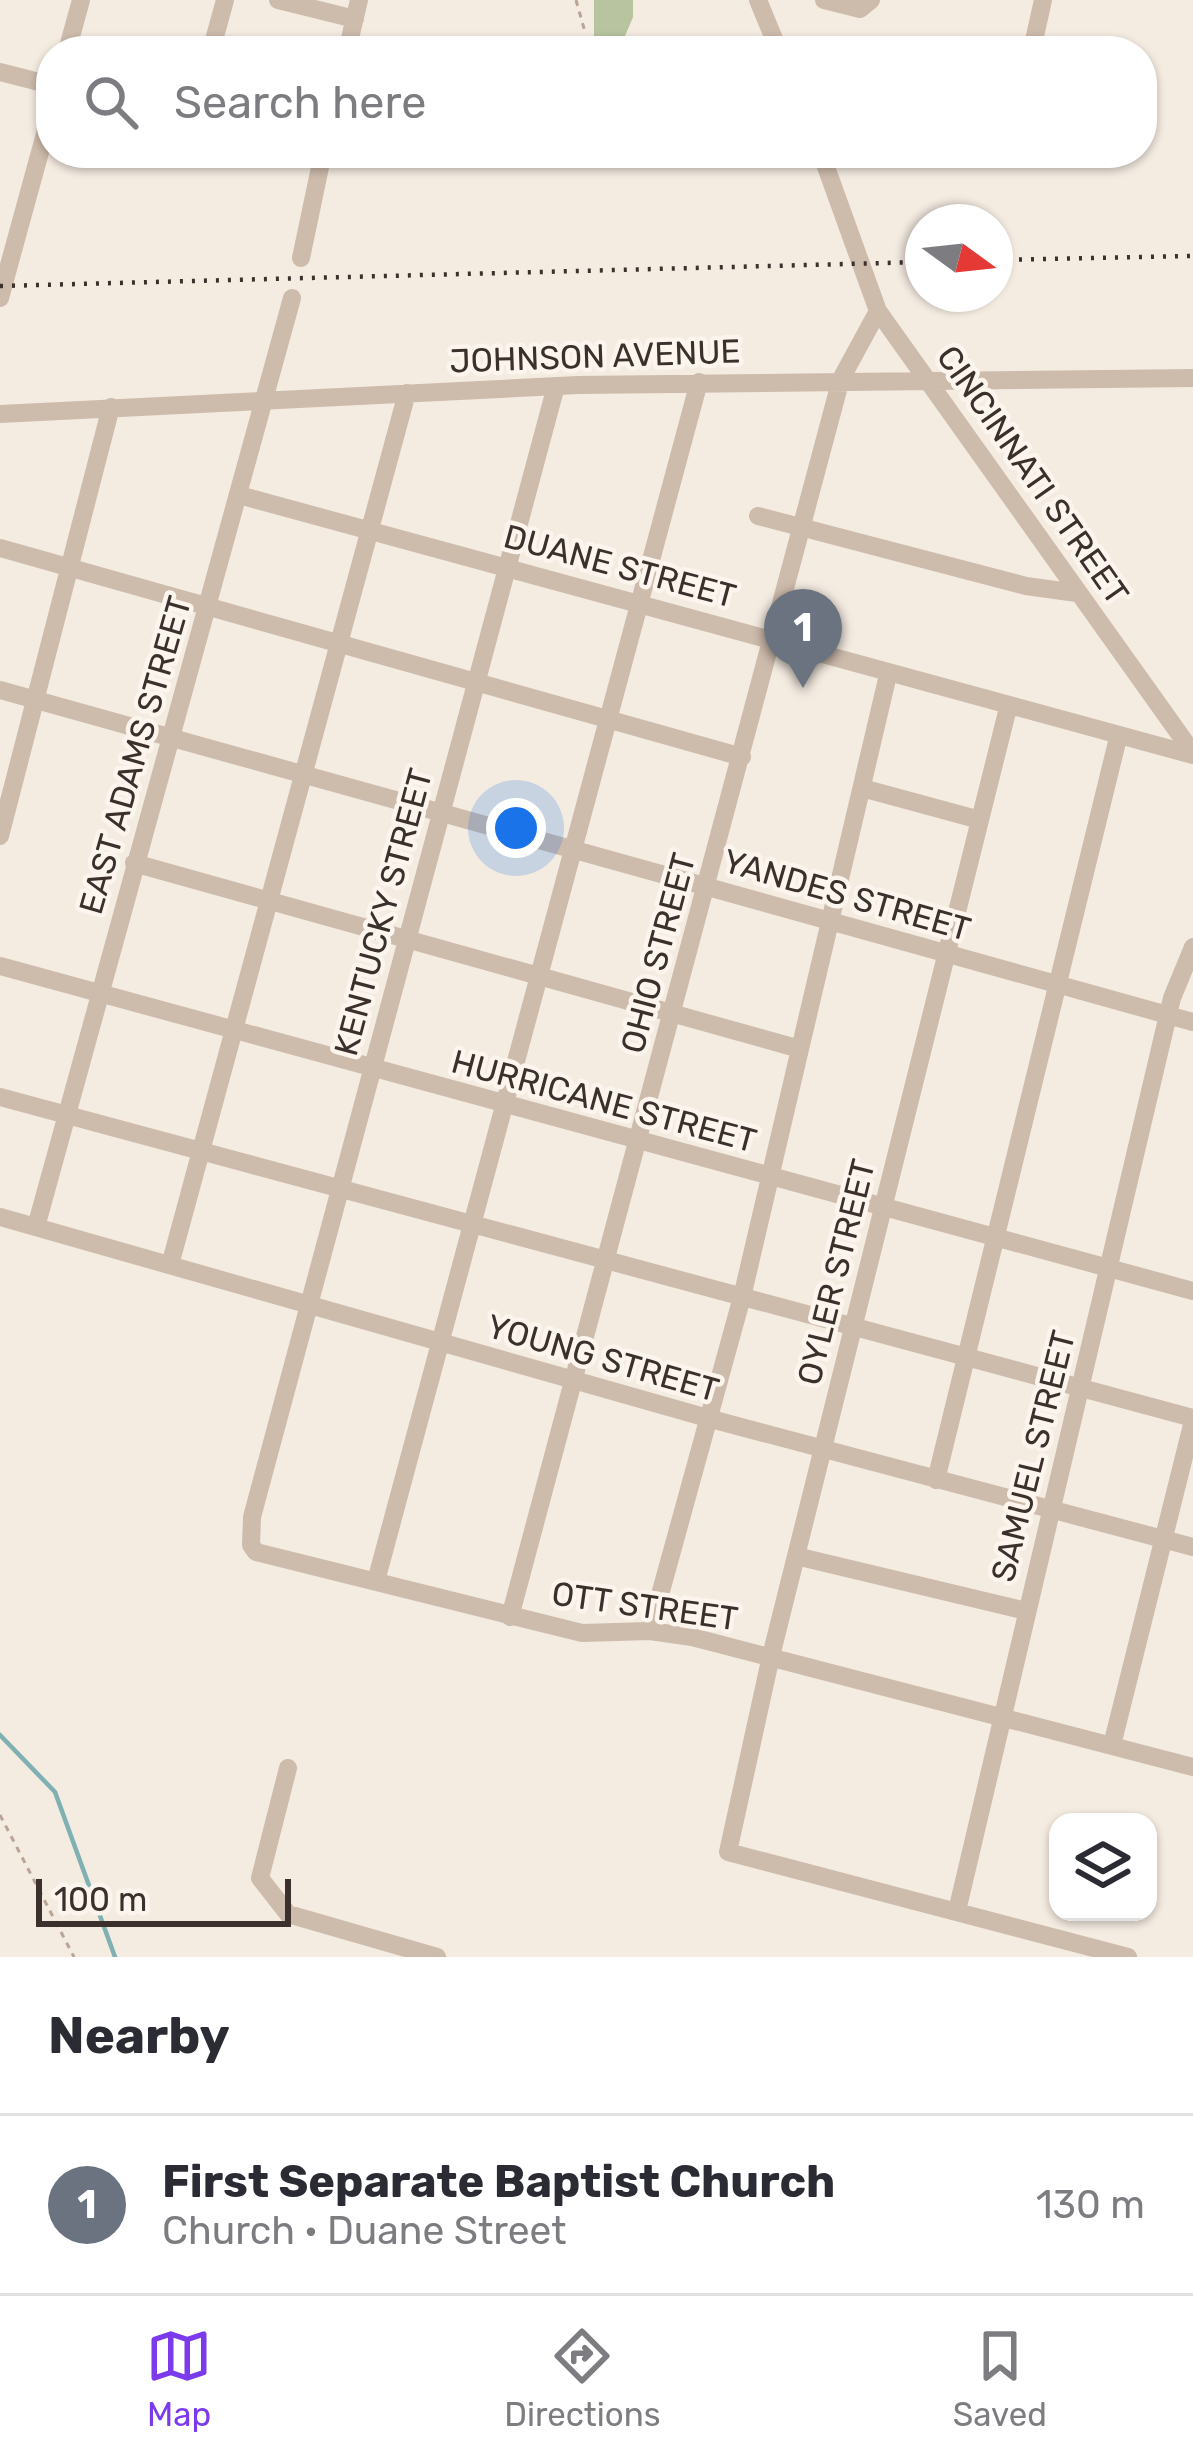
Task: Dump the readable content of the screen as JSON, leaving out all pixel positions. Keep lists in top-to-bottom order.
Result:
{
  "streets": {
    "street": [
      "JOHNSON AVENUE",
      "CINCINNATI STREET",
      "DUANE STREET",
      "EAST ADAMS STREET",
      "YANDES STREET",
      "KENTUCKY STREET",
      "OHIO STREET",
      "HURRICANE STREET",
      "OYLER STREET",
      "YOUNG STREET",
      "SAMUEL STREET",
      "OTT STREET"
    ]
  },
  "crossings": [
    ["JOHNSON AVENUE", "CINCINNATI STREET"],
    ["JOHNSON AVENUE", "EAST ADAMS STREET"],
    ["JOHNSON AVENUE", "KENTUCKY STREET"],
    ["JOHNSON AVENUE", "OHIO STREET"],
    ["CINCINNATI STREET", "DUANE STREET"],
    ["CINCINNATI STREET", "OHIO STREET"],
    ["DUANE STREET", "EAST ADAMS STREET"],
    ["DUANE STREET", "KENTUCKY STREET"],
    ["DUANE STREET", "OHIO STREET"],
    ["DUANE STREET", "OYLER STREET"],
    ["EAST ADAMS STREET", "YANDES STREET"],
    ["EAST ADAMS STREET", "HURRICANE STREET"],
    ["EAST ADAMS STREET", "YOUNG STREET"],
    ["YANDES STREET", "KENTUCKY STREET"],
    ["YANDES STREET", "OHIO STREET"],
    ["YANDES STREET", "OYLER STREET"],
    ["YANDES STREET", "SAMUEL STREET"],
    ["KENTUCKY STREET", "HURRICANE STREET"],
    ["KENTUCKY STREET", "YOUNG STREET"],
    ["KENTUCKY STREET", "OTT STREET"],
    ["OHIO STREET", "HURRICANE STREET"],
    ["OHIO STREET", "YOUNG STREET"],
    ["OHIO STREET", "OTT STREET"],
    ["HURRICANE STREET", "OYLER STREET"],
    ["HURRICANE STREET", "SAMUEL STREET"],
    ["OYLER STREET", "YOUNG STREET"],
    ["OYLER STREET", "SAMUEL STREET"],
    ["OYLER STREET", "OTT STREET"],
    ["YOUNG STREET", "SAMUEL STREET"],
    ["SAMUEL STREET", "OTT STREET"]
  ],
  "scale_bar": "100 m",
  "north": "right",
  "page": {
    "search": "Search here",
    "pins": "1",
    "scale": "100 m",
    "heading": "Nearby",
    "list": [
      {
        "mark": "1",
        "name": "First Separate Baptist Church",
        "note": "Church · Duane Street",
        "value": "130 m"
      }
    ],
    "nav": ["Map", "Directions", "Saved"]
  }
}
